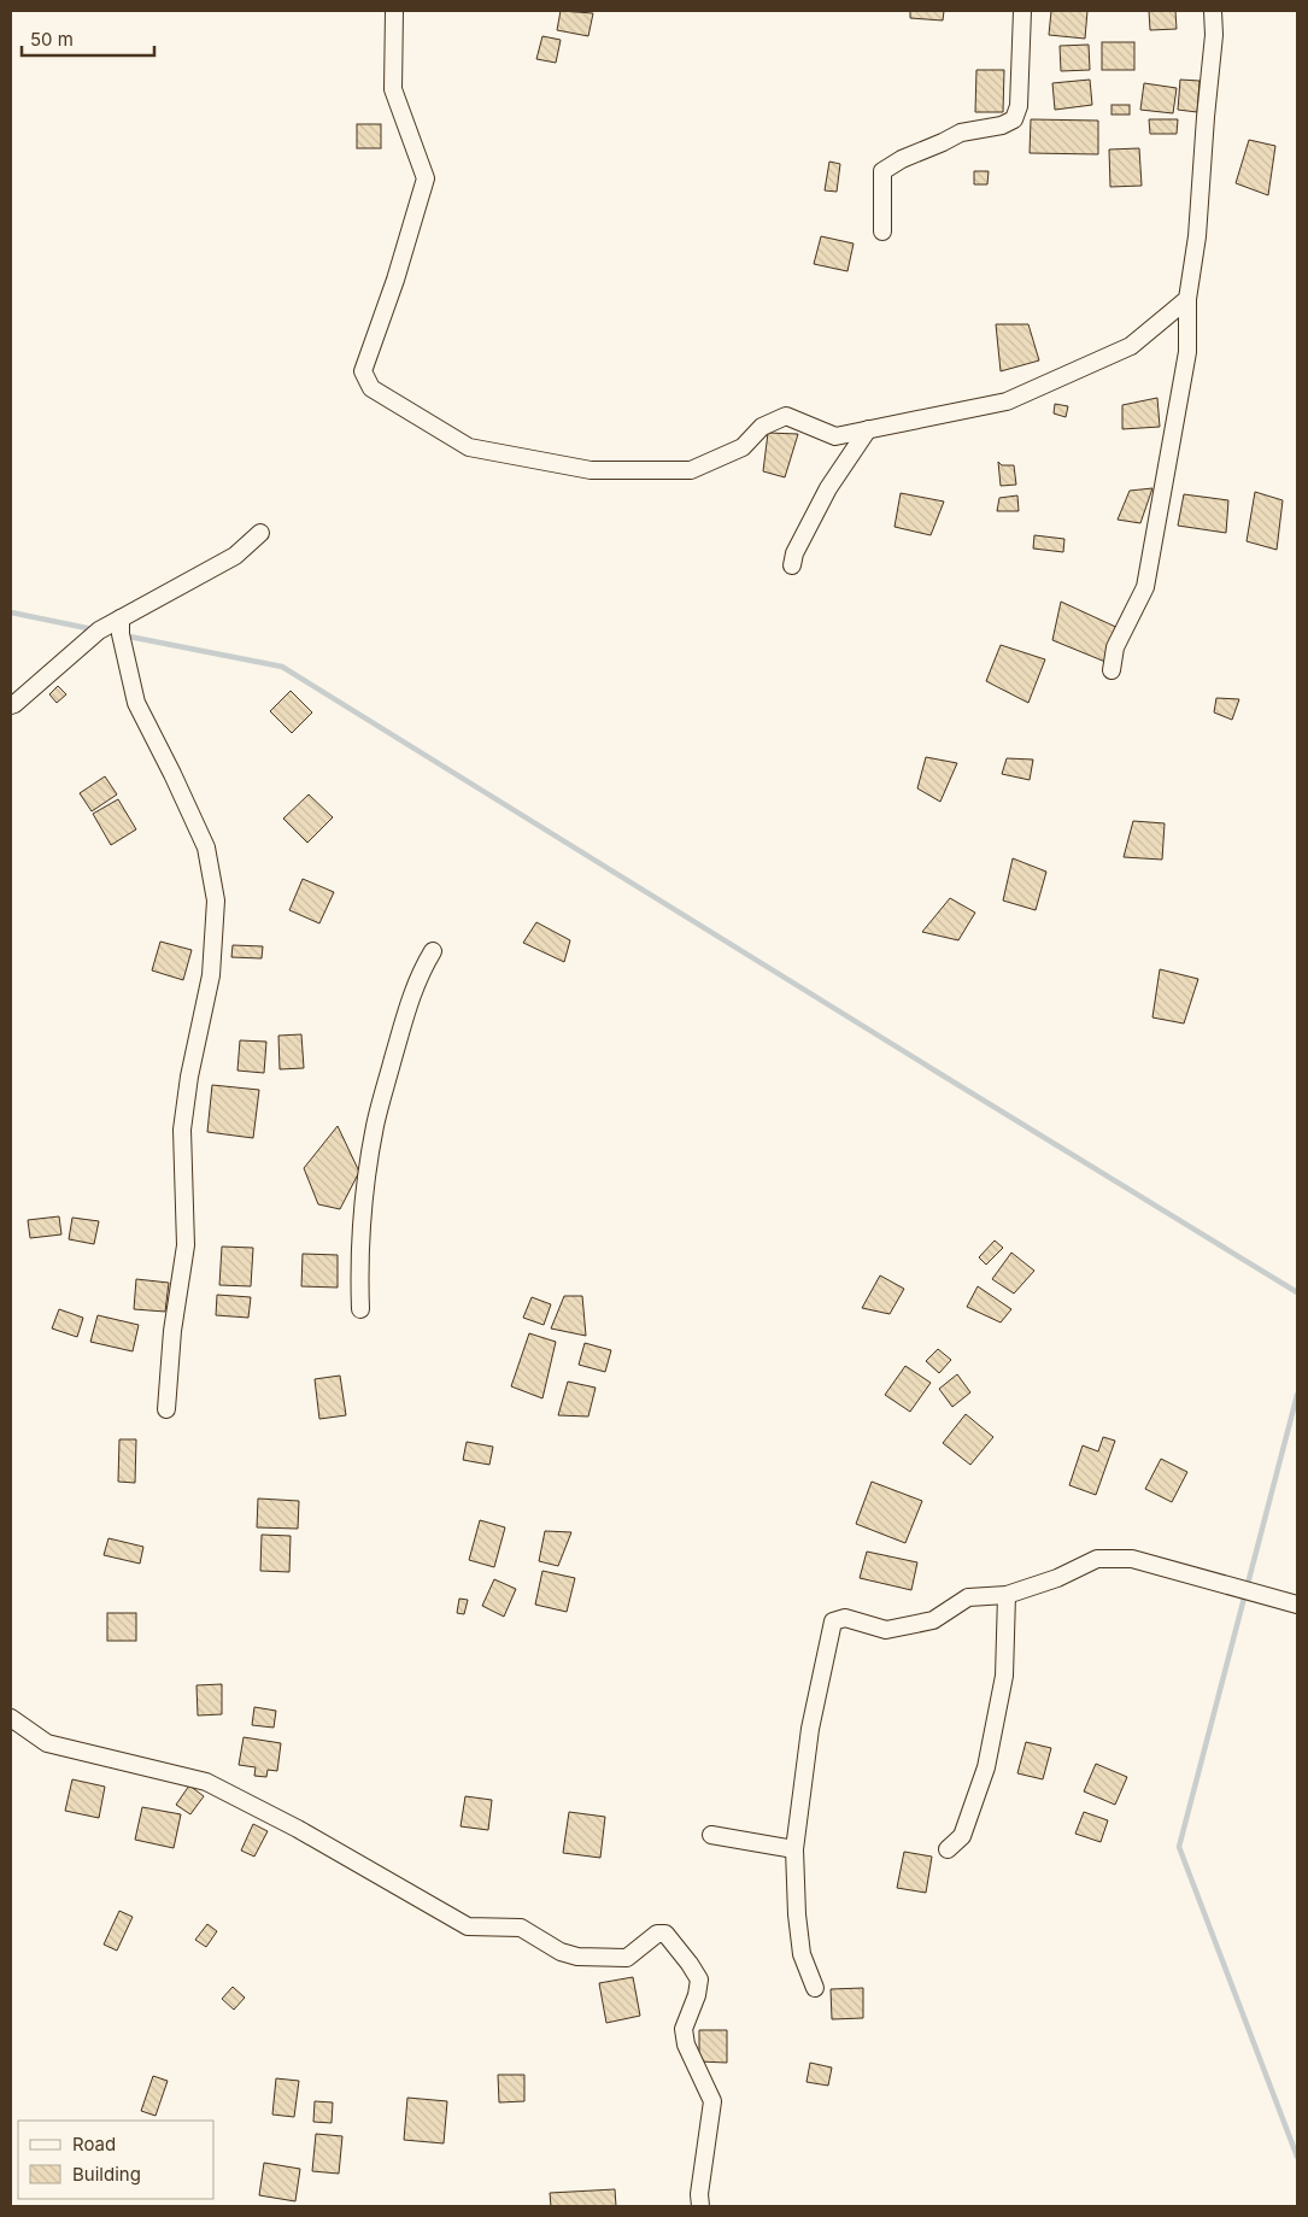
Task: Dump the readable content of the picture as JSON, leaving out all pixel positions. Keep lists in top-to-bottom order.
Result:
{
  "legend": ["Road", "Building"],
  "scale_bar": "50 m"
}
